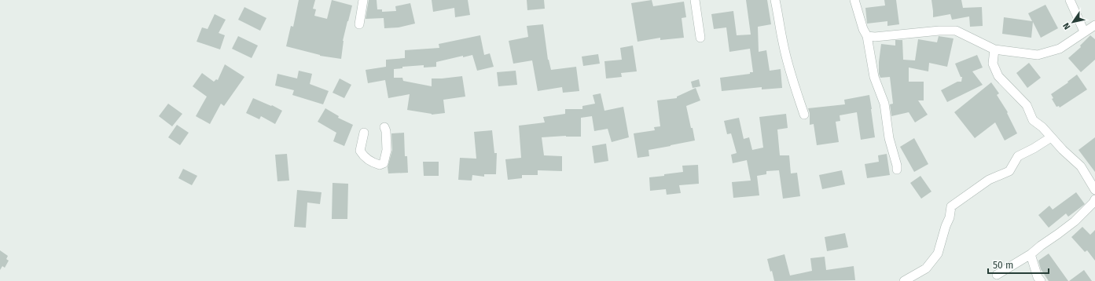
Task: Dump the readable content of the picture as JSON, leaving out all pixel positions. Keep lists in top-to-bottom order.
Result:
{
  "scale_bar": "50 m",
  "north": "bottom left"
}
